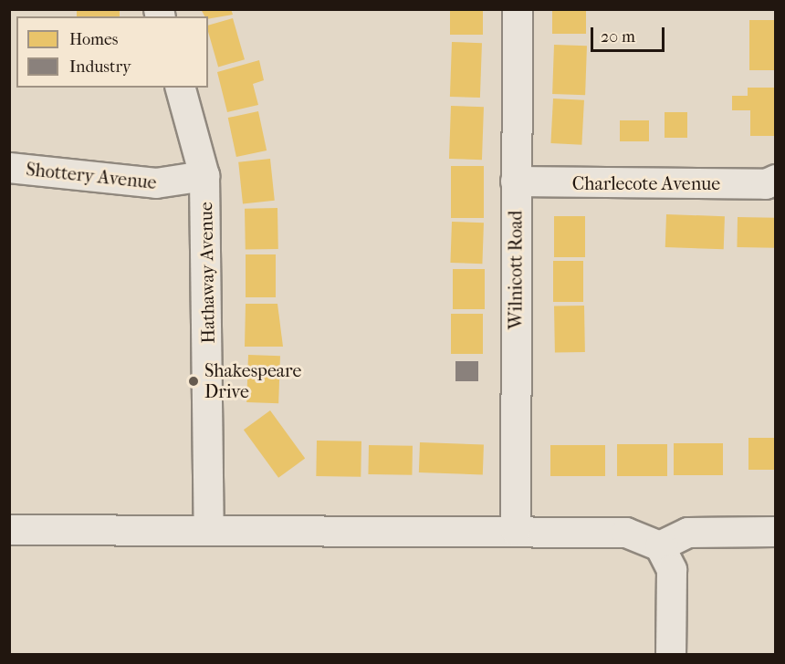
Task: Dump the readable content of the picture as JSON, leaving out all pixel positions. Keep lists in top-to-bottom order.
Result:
{
  "streets": {
    "street": [
      "Shottery Avenue",
      "Charlecote Avenue",
      "Wilnicott Road",
      "Hathaway Avenue"
    ]
  },
  "crossings": [
    ["Shottery Avenue", "Hathaway Avenue"],
    ["Charlecote Avenue", "Wilnicott Road"]
  ],
  "places": ["Shakespeare Drive"],
  "legend": ["Homes", "Industry"],
  "scale_bar": "20 m"
}
